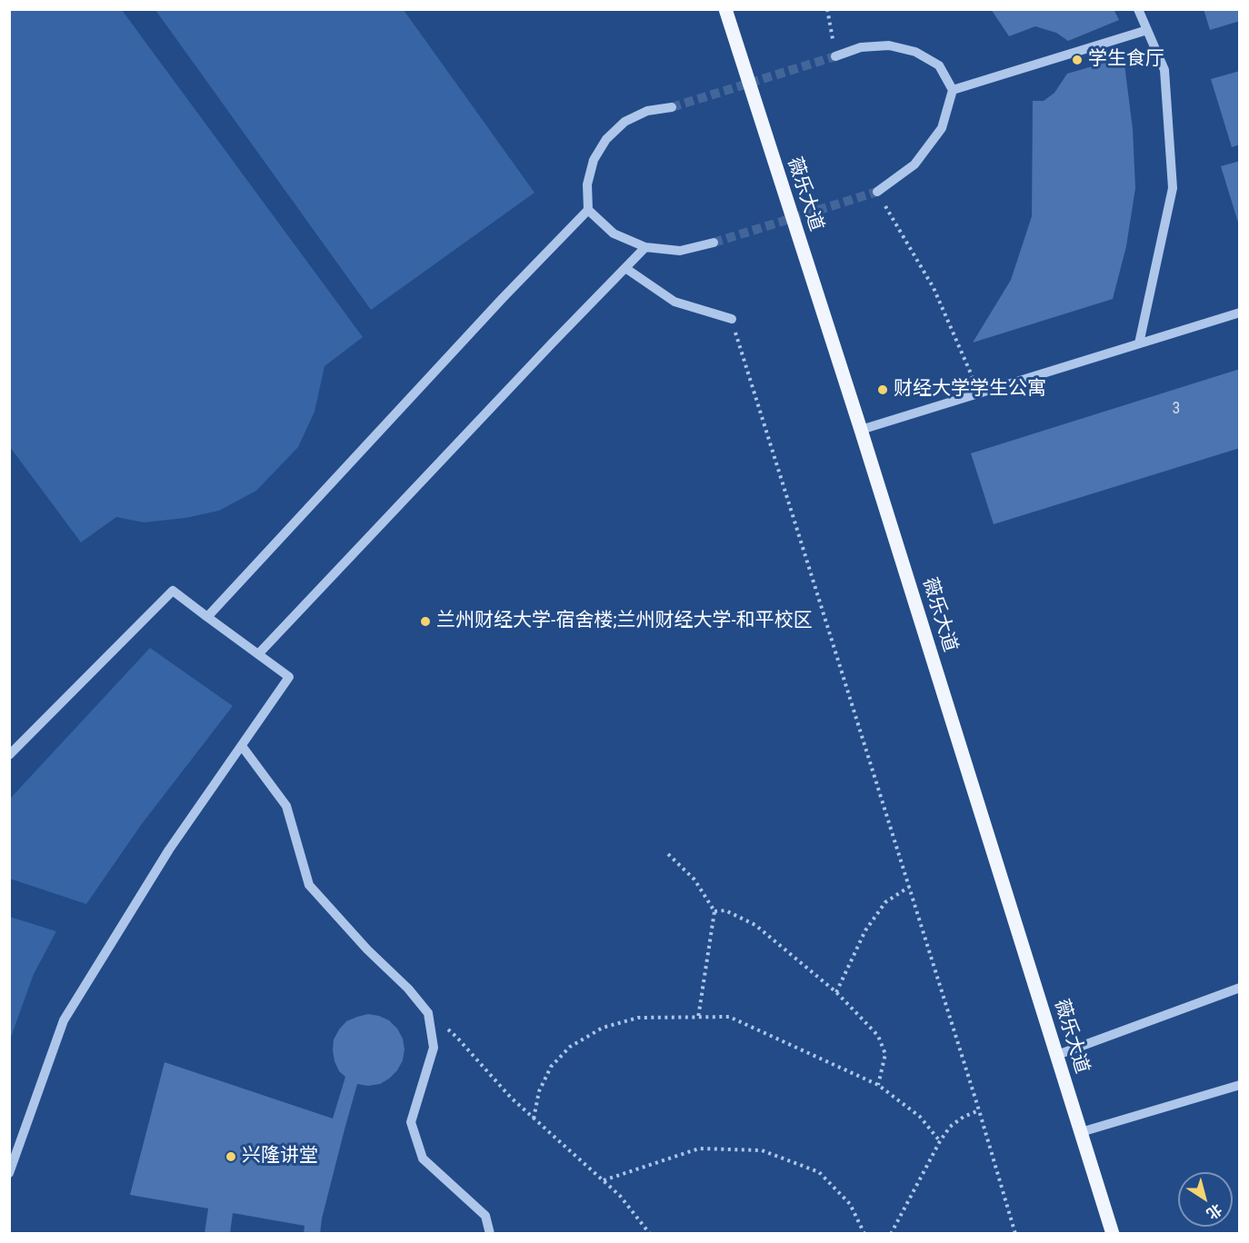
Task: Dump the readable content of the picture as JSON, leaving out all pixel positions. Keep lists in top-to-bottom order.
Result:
{
  "streets": {
    "main road": ["薇乐大道"]
  },
  "places": [
    "学生食厅",
    "财经大学学生公寓",
    "兰州财经大学-宿舍楼;兰州财经大学-和平校区",
    "兴隆讲堂"
  ],
  "house_numbers": ["3"],
  "north": "bottom right"
}
